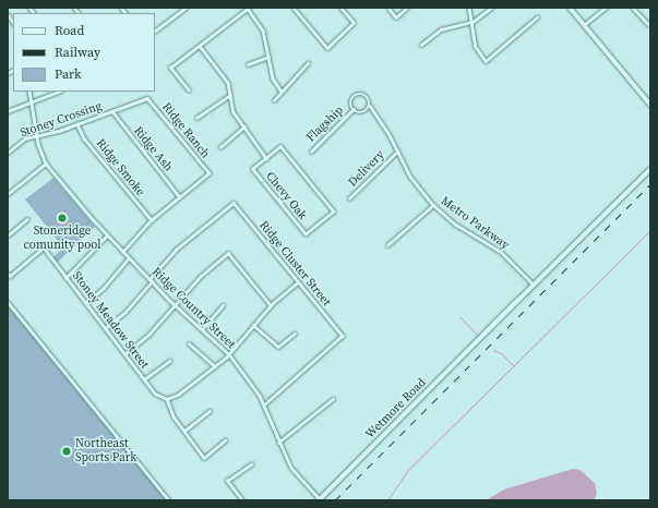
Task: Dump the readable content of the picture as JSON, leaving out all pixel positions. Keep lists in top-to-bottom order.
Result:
{
  "streets": {
    "main road": ["Wetmore Road"],
    "street": [
      "Stoney Crossing",
      "Flagship",
      "Ridge Ranch",
      "Ridge Ash",
      "Ridge Smoke",
      "Delivery",
      "Chevy Oak",
      "Metro Parkway",
      "Ridge Cluster Street",
      "Ridge Country Street",
      "Stoney Meadow Street"
    ]
  },
  "crossings": [
    ["Stoney Crossing", "Ridge Ranch"],
    ["Stoney Crossing", "Ridge Ash"],
    ["Stoney Crossing", "Ridge Smoke"],
    ["Stoney Crossing", "Ridge Country Street"],
    ["Flagship", "Metro Parkway"],
    ["Ridge Ranch", "Ridge Ash"],
    ["Delivery", "Metro Parkway"],
    ["Metro Parkway", "Wetmore Road"],
    ["Ridge Cluster Street", "Ridge Country Street"],
    ["Ridge Country Street", "Wetmore Road"]
  ],
  "places": ["Stoneridge comunity pool", "Northeast Sports Park"],
  "legend": ["Road", "Railway", "Park"]
}
